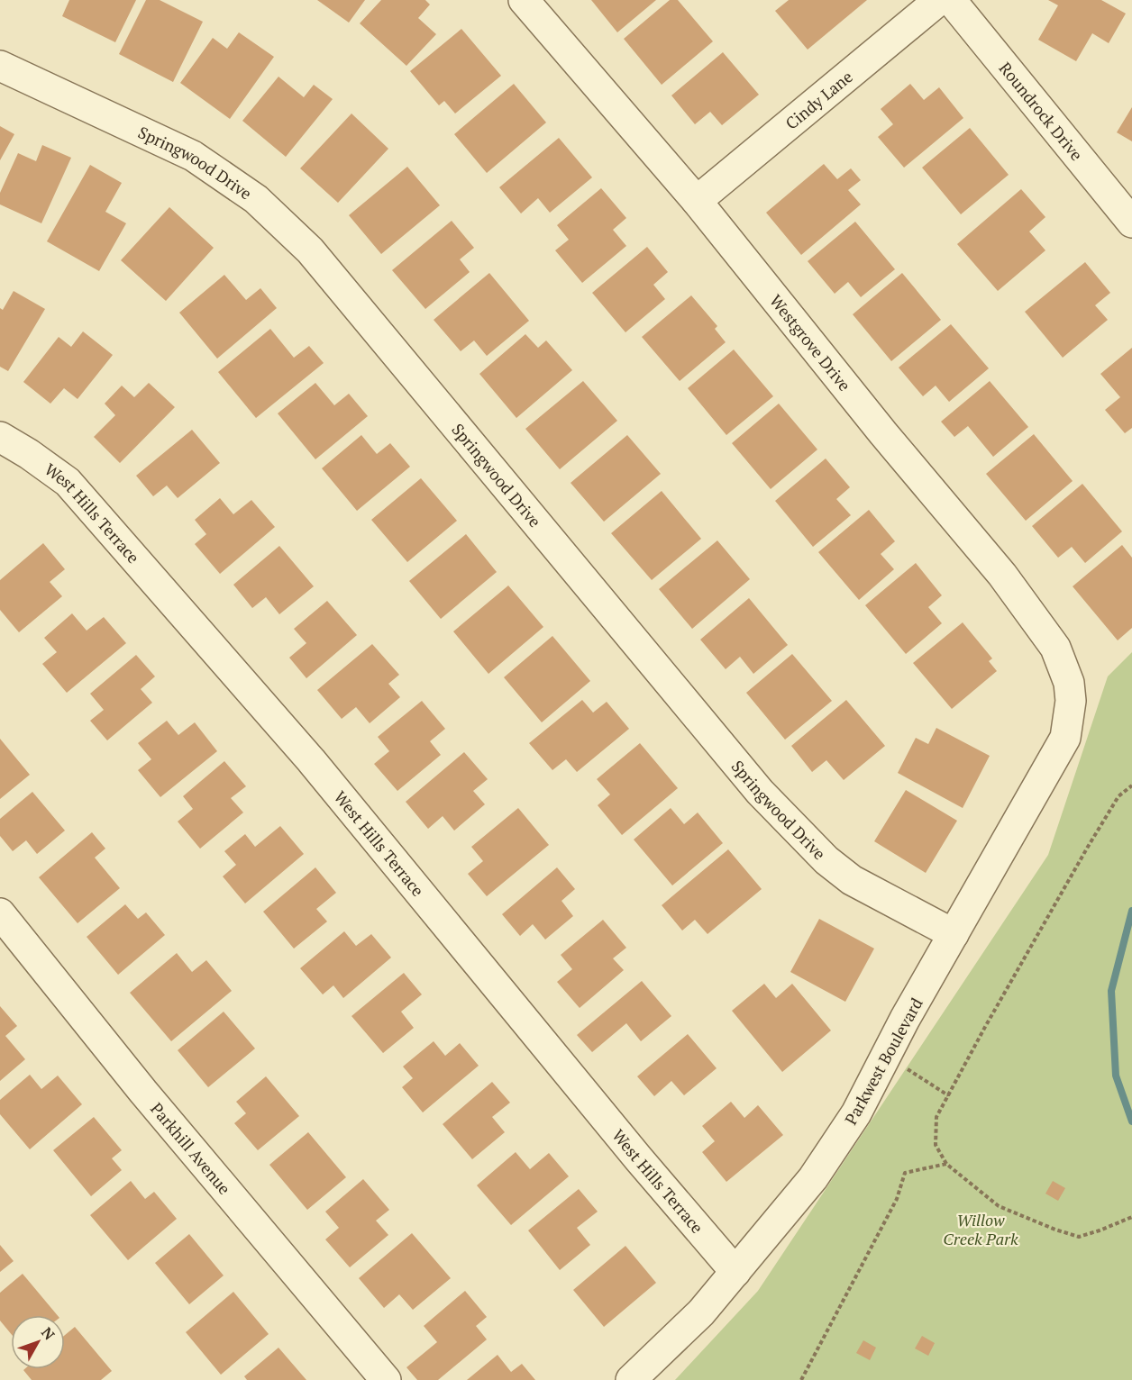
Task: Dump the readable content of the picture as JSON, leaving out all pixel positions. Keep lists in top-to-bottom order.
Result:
{
  "streets": {
    "street": [
      "Cindy Lane",
      "Roundrock Drive",
      "Springwood Drive",
      "Westgrove Drive",
      "West Hills Terrace",
      "Parkwest Boulevard",
      "Parkhill Avenue"
    ]
  },
  "crossings": [
    ["Cindy Lane", "Westgrove Drive"],
    ["Springwood Drive", "Parkwest Boulevard"],
    ["Westgrove Drive", "Parkwest Boulevard"],
    ["West Hills Terrace", "Parkwest Boulevard"]
  ],
  "parks": ["Willow Creek Park"],
  "north": "top right"
}
